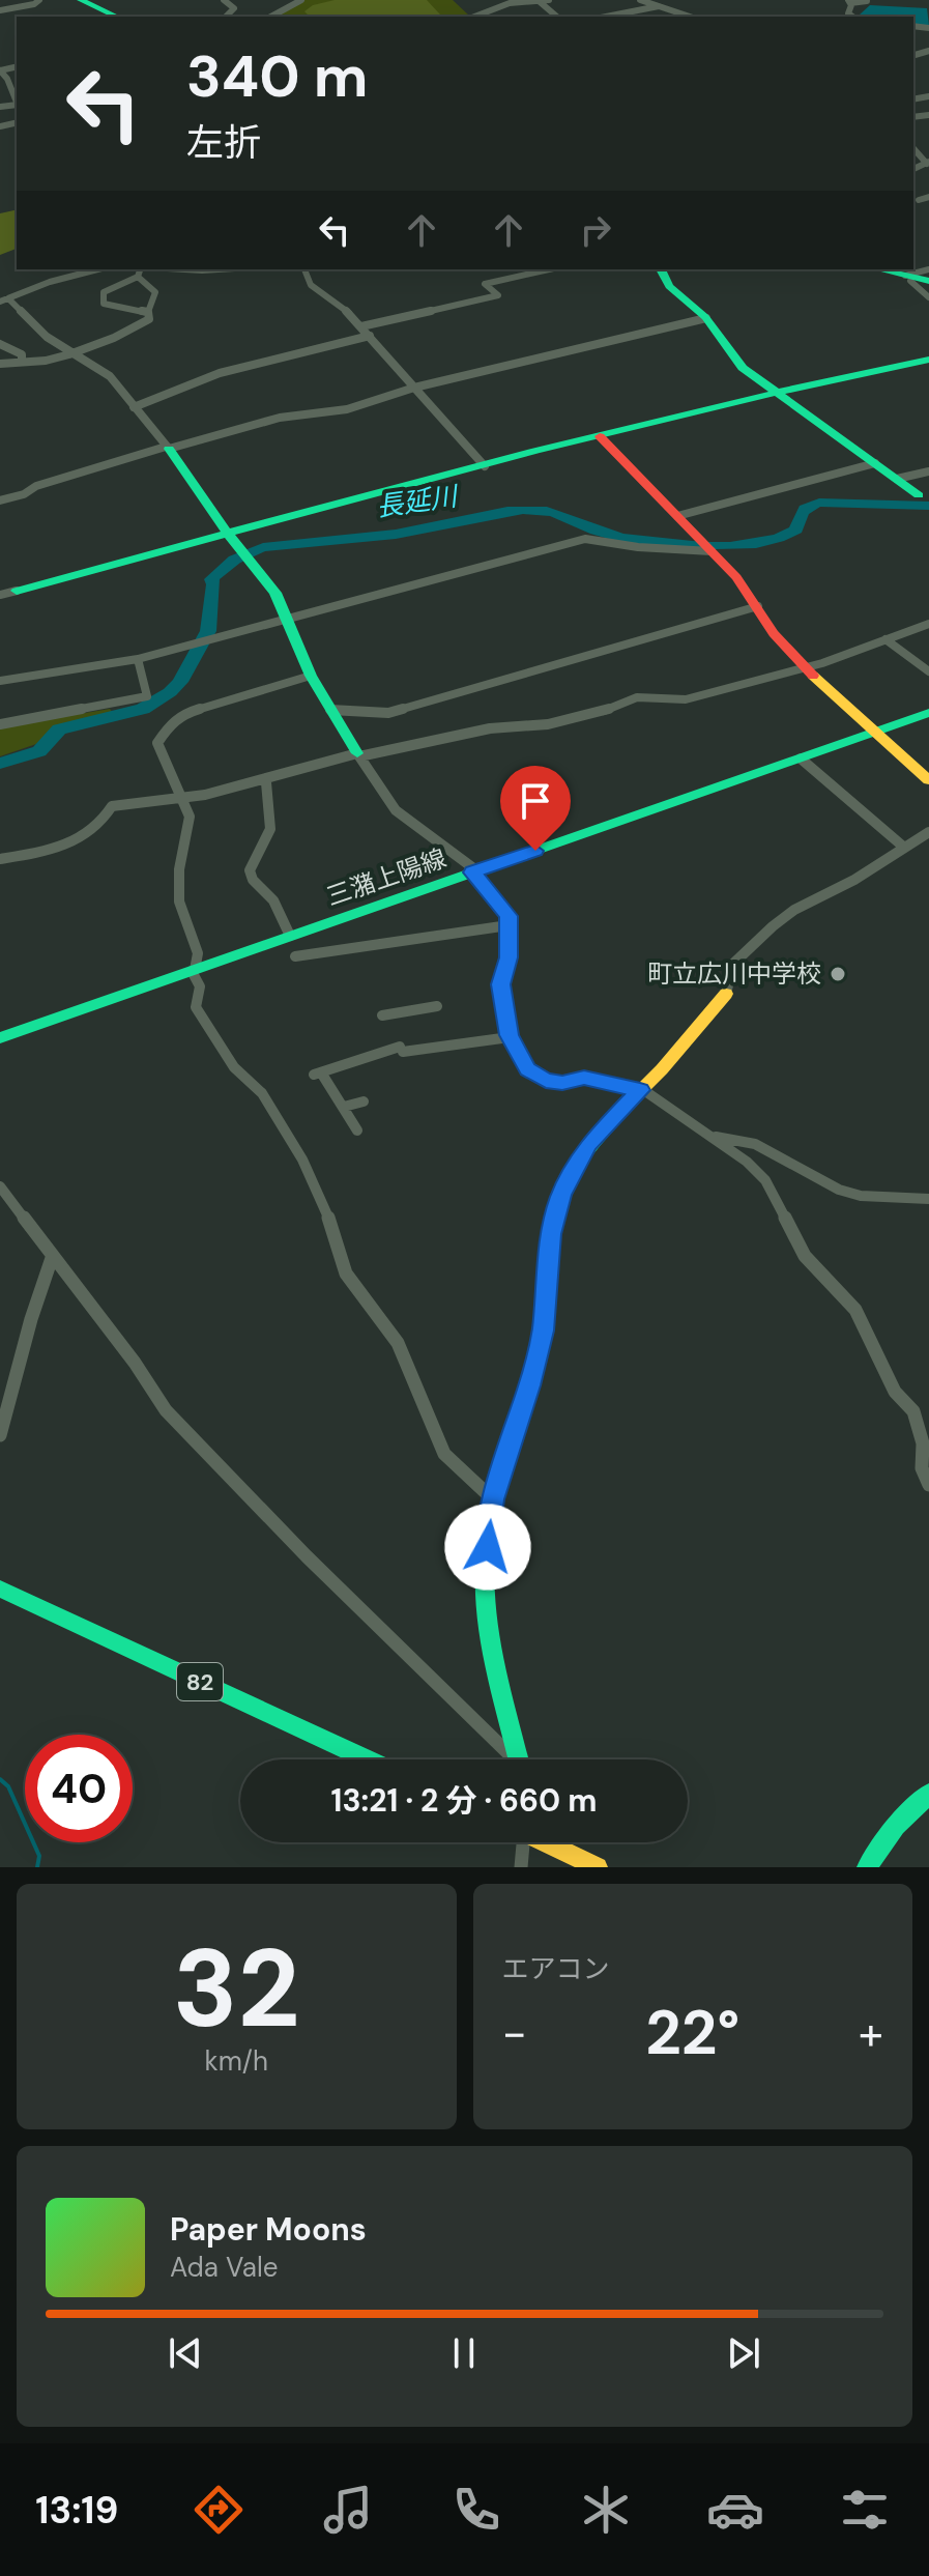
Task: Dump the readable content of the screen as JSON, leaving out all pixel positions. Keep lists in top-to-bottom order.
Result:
{
  "streets": {
    "main road": ["三潴上陽線", "82"]
  },
  "water": ["長延川"],
  "places": ["町立広川中学校"],
  "page": {
    "turn": ["340 m", "左折"],
    "limit": "40",
    "trip": "13:21 · 2 分 · 660 m",
    "tile": [
      ["32", "km/h"],
      "エアコン"
    ],
    "heat": ["−", "22°", "+"],
    "song": ["Paper Moons", "Ada Vale"],
    "tabs": "13:19"
  }
}
